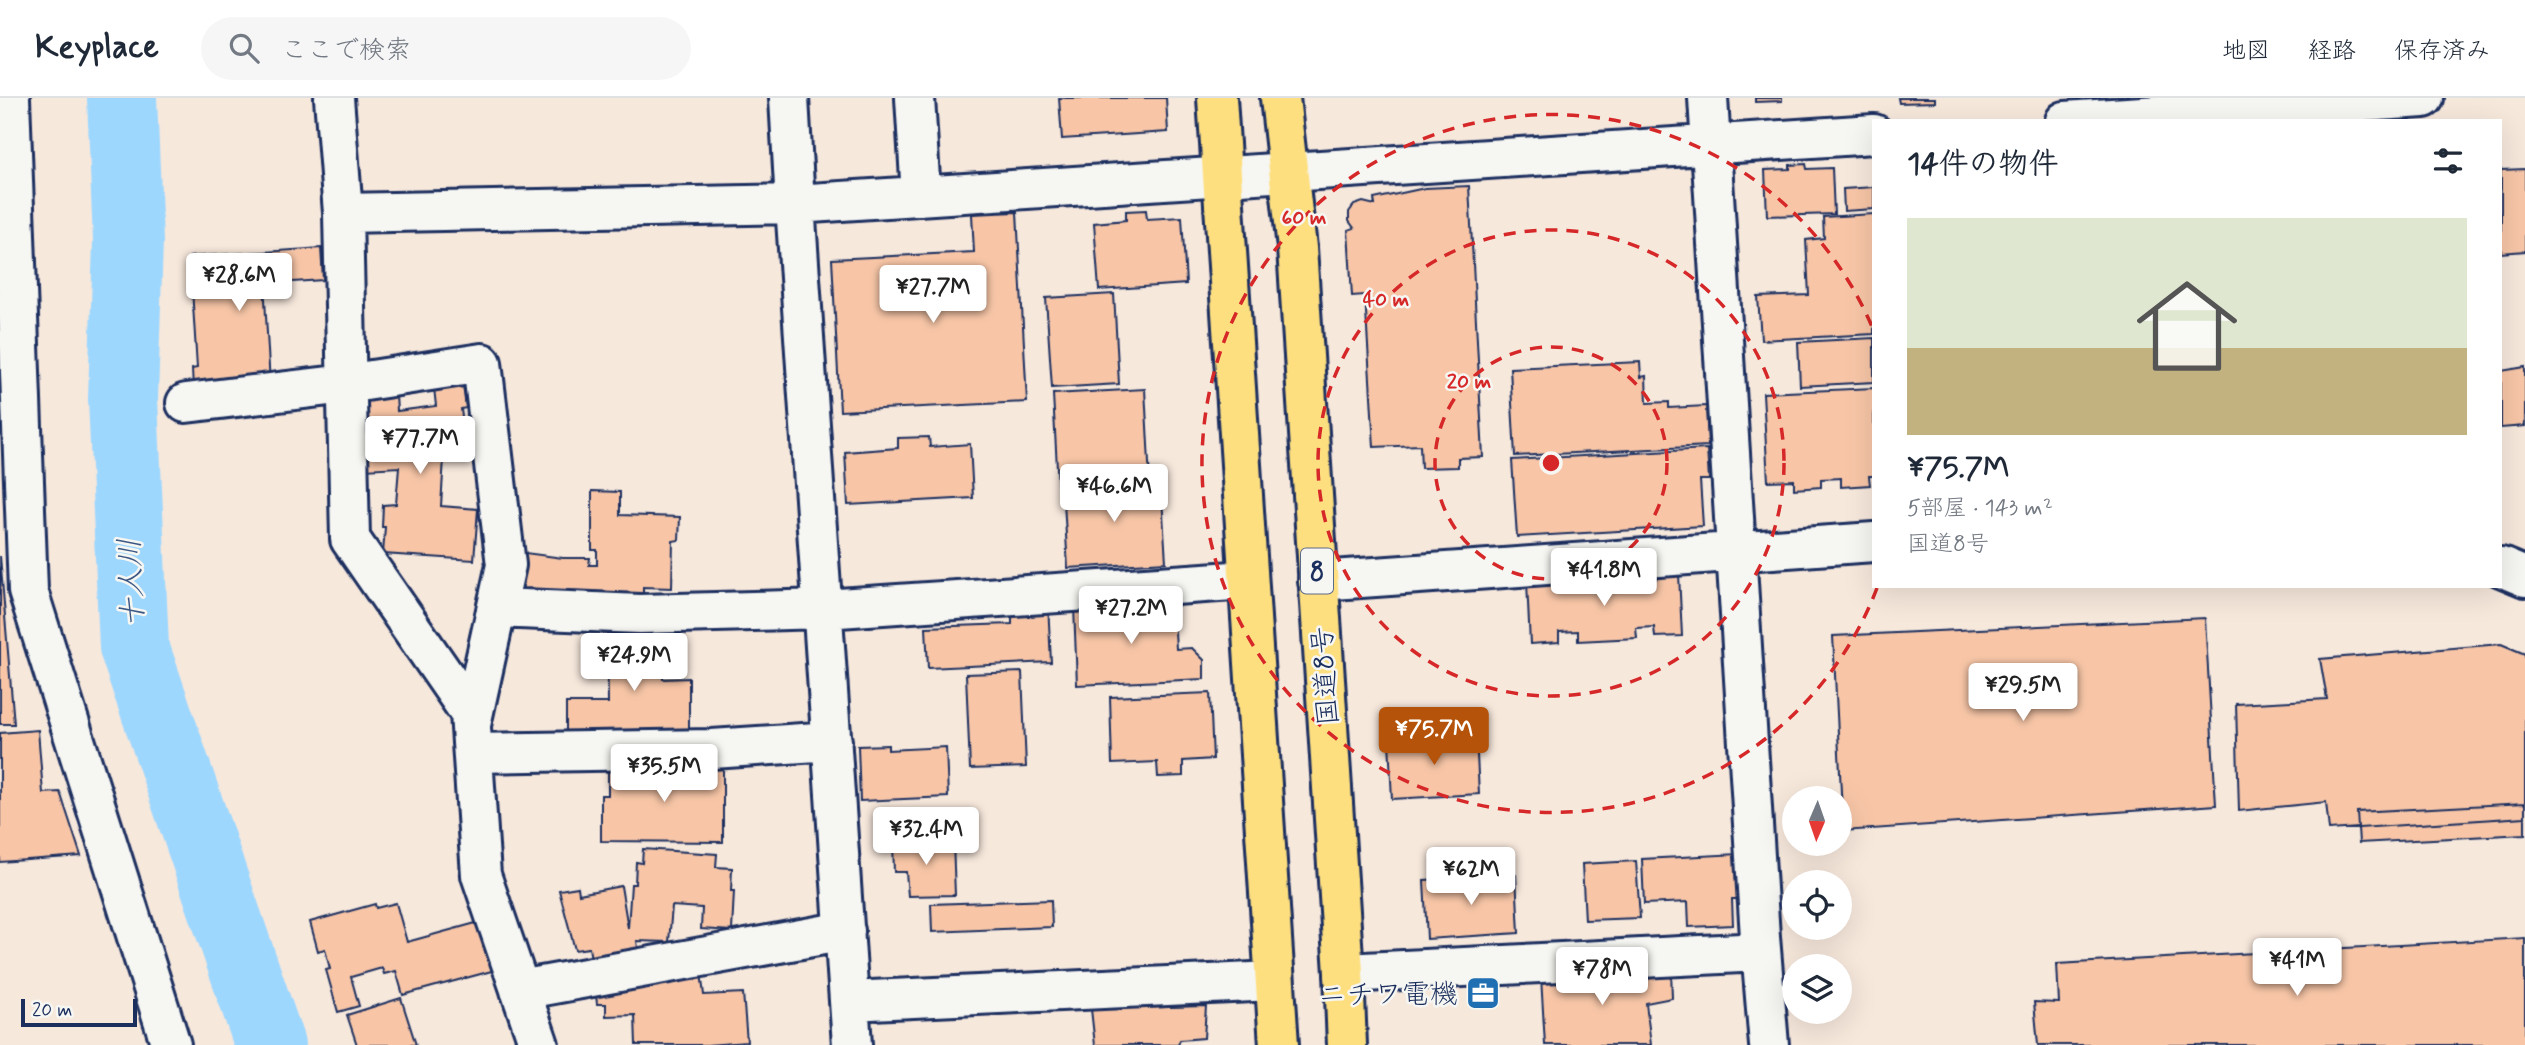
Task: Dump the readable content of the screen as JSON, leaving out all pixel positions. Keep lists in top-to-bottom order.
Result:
{
  "streets": {
    "highway": ["8", "国道8号"]
  },
  "water": ["十人川"],
  "places": {
    "office": ["ニチワ電機"]
  },
  "scale_bar": "20 m",
  "north": "bottom",
  "page": {
    "header": "Keyplace",
    "search": "ここで検索",
    "nav": ["地図", "経路", "保存済み"],
    "heading": "14件の物件",
    "list": [
      {
        "name": "¥75.7M",
        "note": "5部屋 · 143 m² · 国道8号"
      }
    ],
    "price": [
      "¥28.6M",
      "¥27.7M",
      "¥77.7M",
      "¥46.6M",
      "¥41.8M",
      "¥27.2M",
      "¥24.9M",
      "¥29.5M",
      "¥75.7M",
      "¥35.5M",
      "¥32.4M",
      "¥62M",
      "¥41M",
      "¥78M"
    ],
    "scale": "20 m"
  },
  "rings": ["60 m", "40 m", "20 m"]
}
